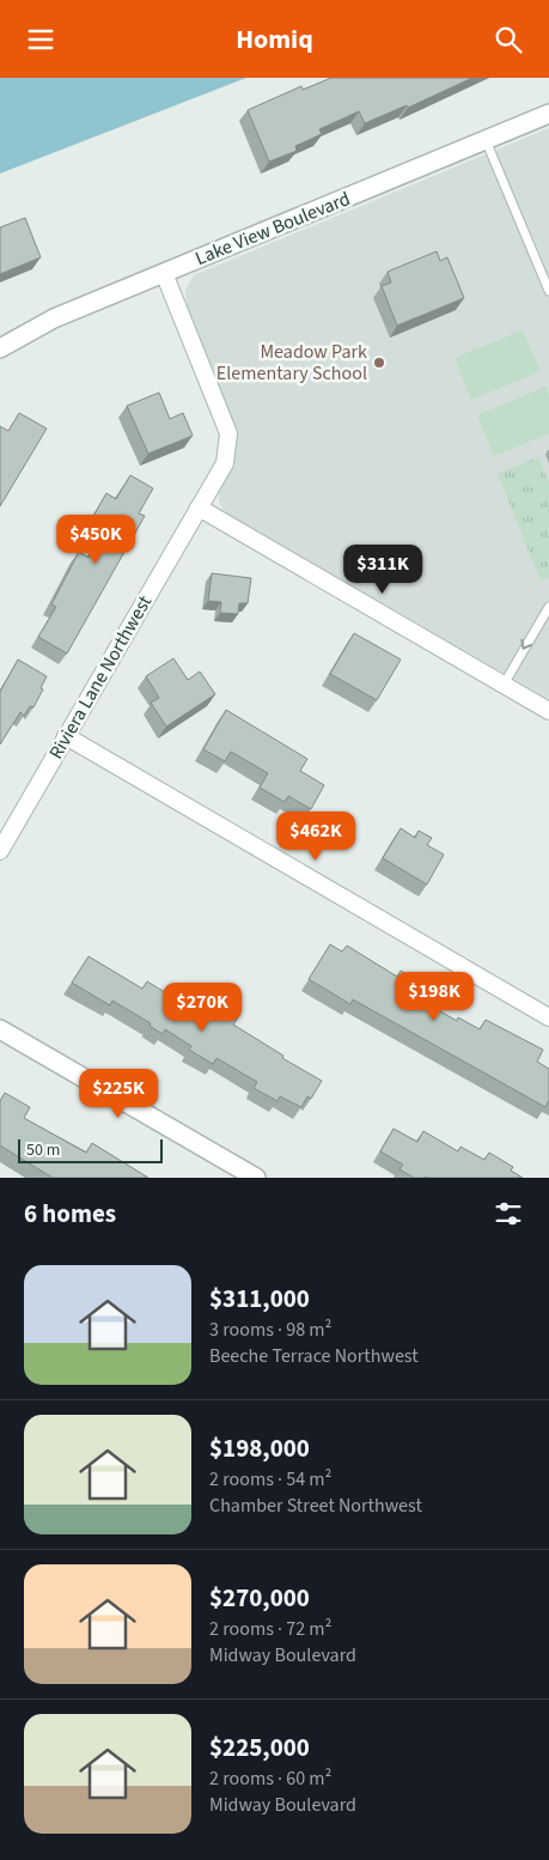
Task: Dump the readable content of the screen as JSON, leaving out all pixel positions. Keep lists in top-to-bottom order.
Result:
{
  "streets": {
    "street": ["Lake View Boulevard", "Riviera Lane Northwest"]
  },
  "crossings": [
    ["Lake View Boulevard", "Riviera Lane Northwest"]
  ],
  "places": ["Meadow Park Elementary School"],
  "scale_bar": "50 m",
  "page": {
    "header": "Homiq",
    "price": [
      "$450K",
      "$311K",
      "$462K",
      "$198K",
      "$270K",
      "$225K"
    ],
    "scale": "50 m",
    "heading": "6 homes",
    "list": [
      {
        "name": "$311,000",
        "note": "3 rooms · 98 m² · Beeche Terrace Northwest"
      },
      {
        "name": "$198,000",
        "note": "2 rooms · 54 m² · Chamber Street Northwest"
      },
      {
        "name": "$270,000",
        "note": "2 rooms · 72 m² · Midway Boulevard"
      },
      {
        "name": "$225,000",
        "note": "2 rooms · 60 m² · Midway Boulevard"
      }
    ]
  }
}
